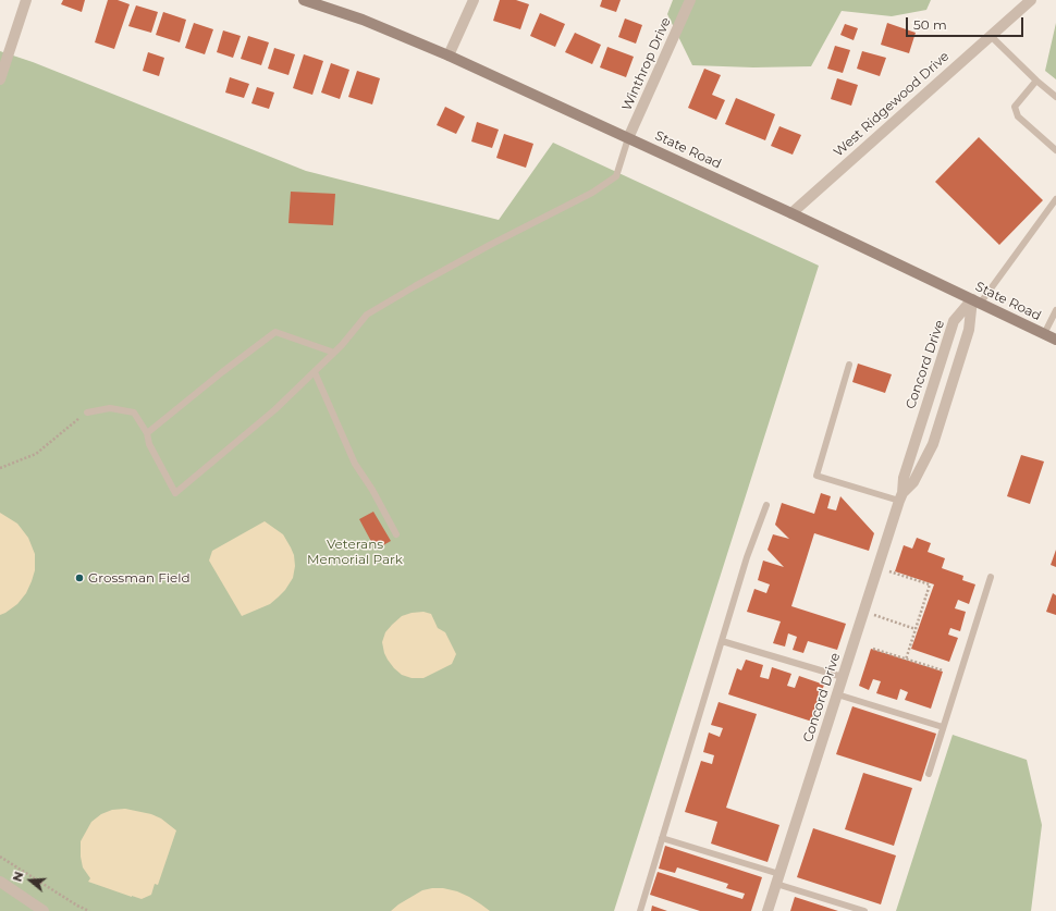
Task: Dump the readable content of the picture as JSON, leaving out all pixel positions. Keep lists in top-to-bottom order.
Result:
{
  "streets": {
    "main road": ["State Road"],
    "street": ["Winthrop Drive", "West Ridgewood Drive", "Concord Drive"]
  },
  "crossings": [
    ["Winthrop Drive", "State Road"],
    ["West Ridgewood Drive", "State Road"],
    ["State Road", "Concord Drive"]
  ],
  "parks": ["Veterans Memorial Park"],
  "places": ["Grossman Field"],
  "scale_bar": "50 m",
  "north": "left"
}
